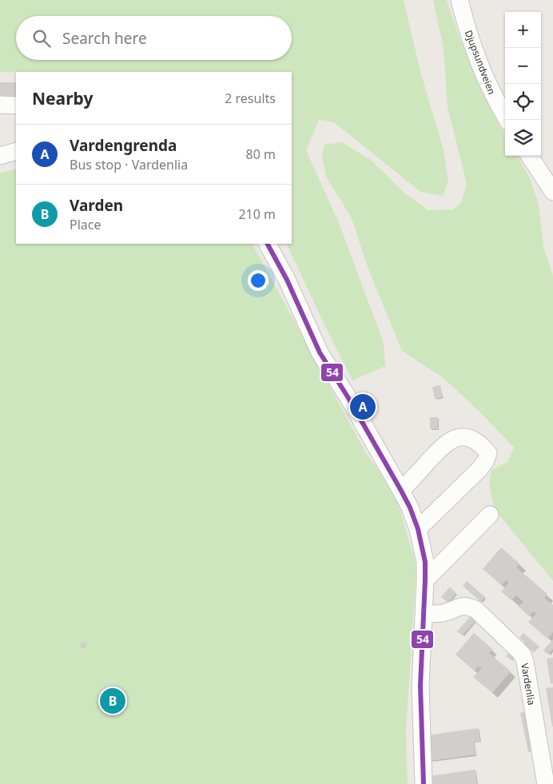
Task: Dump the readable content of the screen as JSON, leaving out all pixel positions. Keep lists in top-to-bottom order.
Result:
{
  "streets": {
    "street": ["Djupsundveien", "Vardenlia"]
  },
  "lines": ["transit line 54"],
  "page": {
    "map_buttons": ["+", "−"],
    "search": "Search here",
    "heading": ["Nearby", "2 results"],
    "list": [
      {
        "mark": "A",
        "name": "Vardengrenda",
        "note": "Bus stop · Vardenlia",
        "value": "80 m"
      },
      {
        "mark": "B",
        "name": "Varden",
        "note": "Place",
        "value": "210 m"
      }
    ],
    "pins": ["A", "B"]
  }
}
